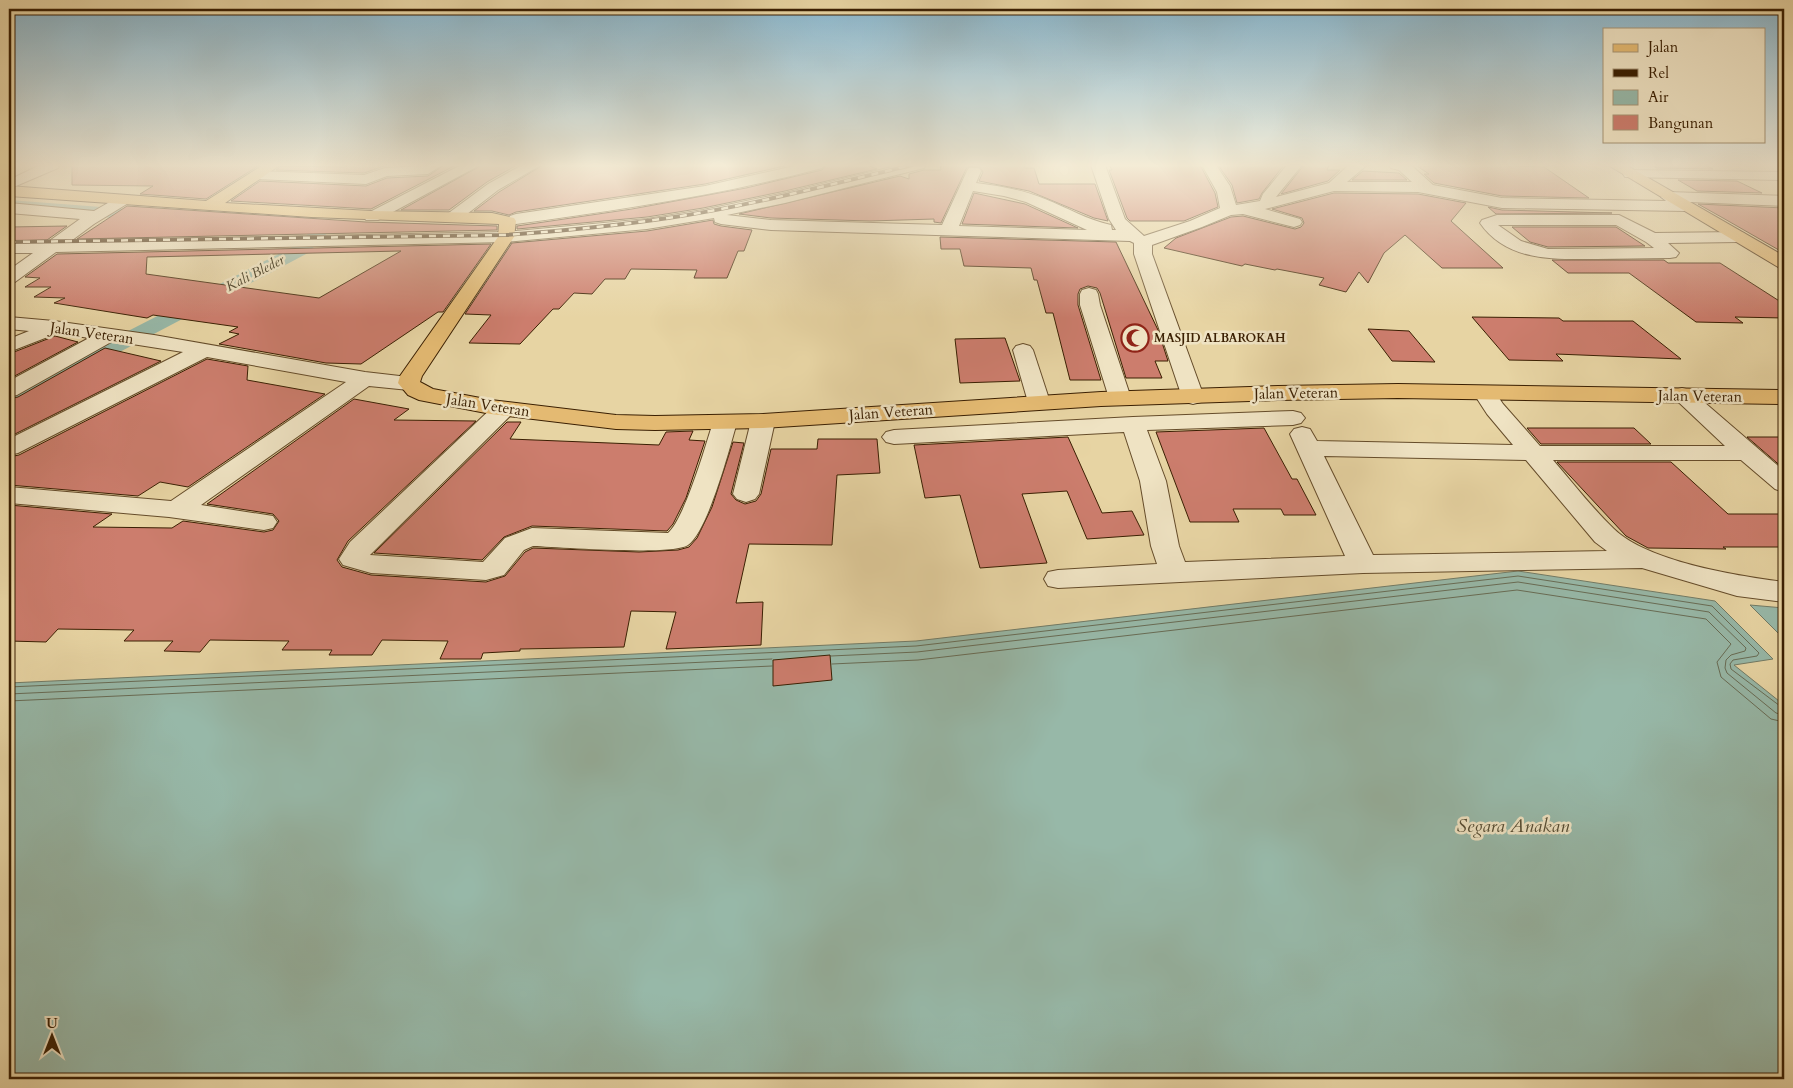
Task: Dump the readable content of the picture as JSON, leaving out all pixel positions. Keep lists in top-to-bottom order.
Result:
{
  "streets": {
    "main road": ["Jalan Veteran"]
  },
  "water": ["Kali Bleder", "Segara Anakan"],
  "places": {
    "mosque": ["MASJID ALBAROKAH"]
  },
  "legend": [
    "Jalan",
    "Rel",
    "Air",
    "Bangunan"
  ],
  "north": "top"
}
